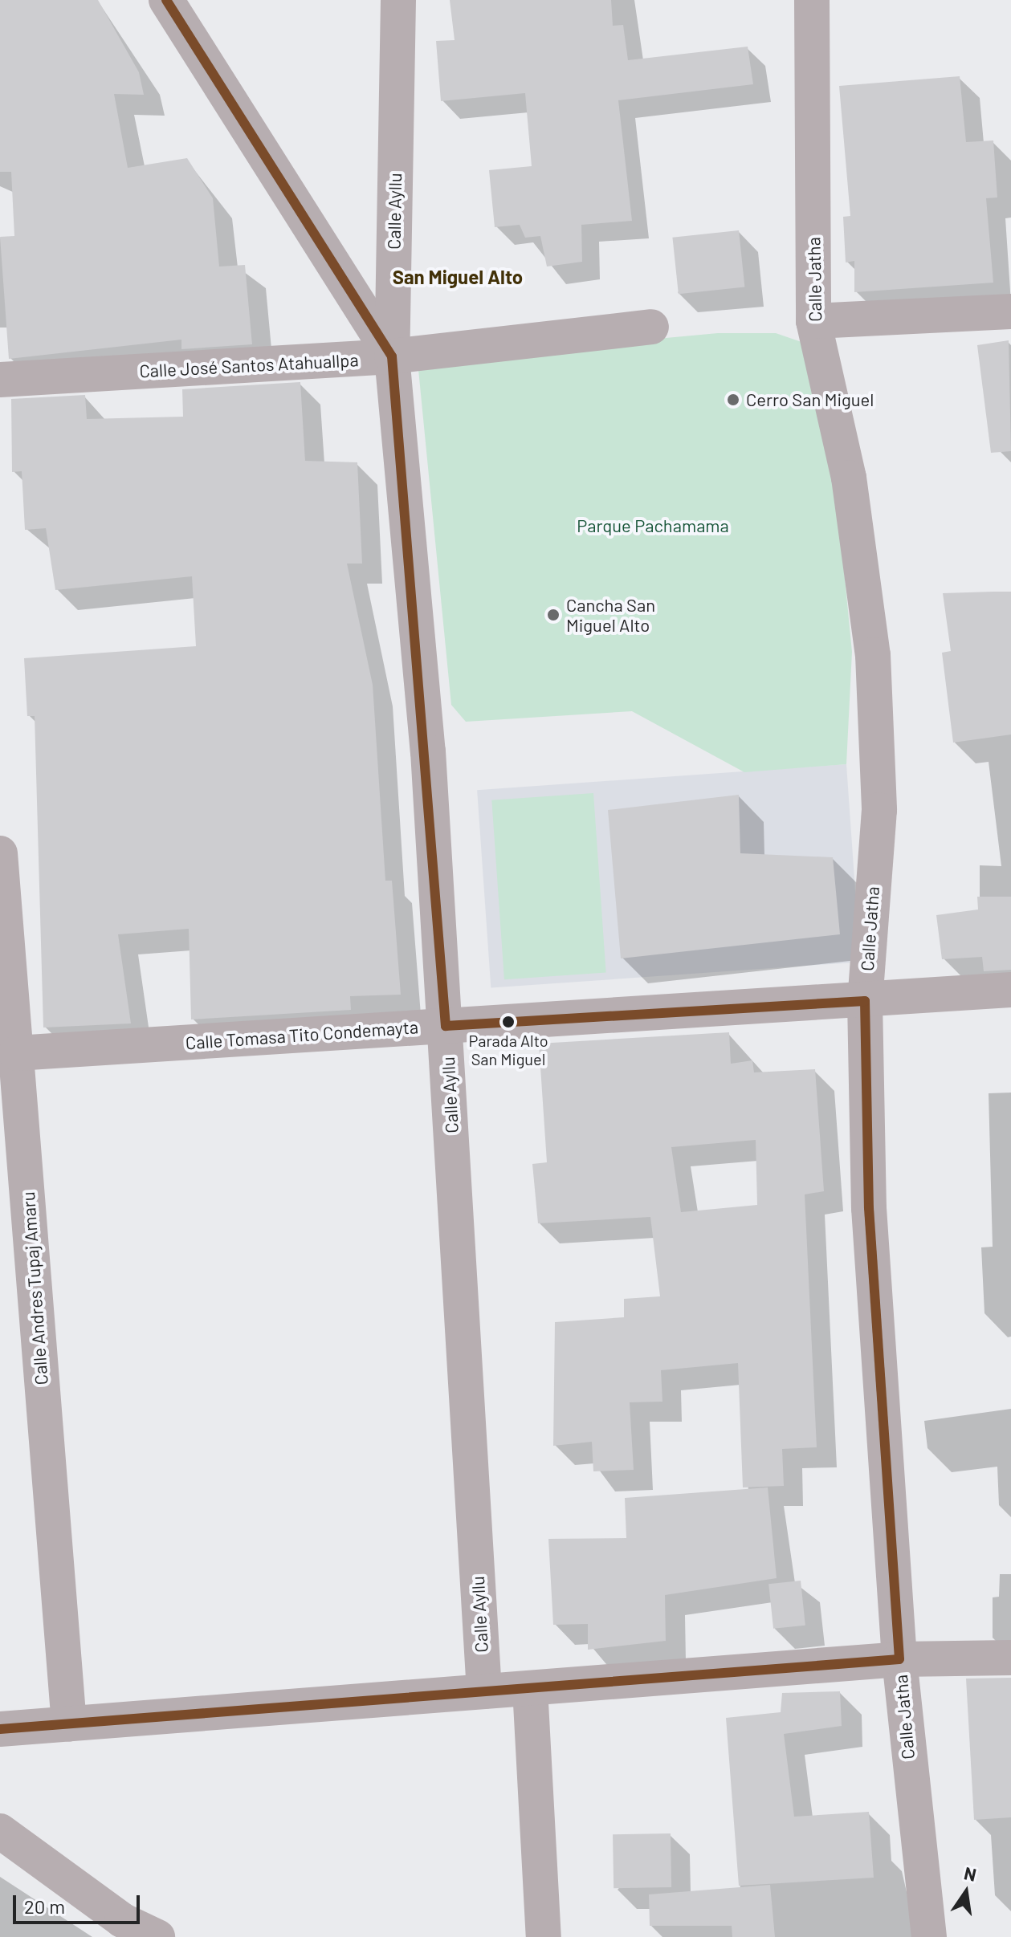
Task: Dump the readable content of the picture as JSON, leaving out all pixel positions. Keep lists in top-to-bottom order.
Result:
{
  "streets": {
    "street": [
      "Calle Ayllu",
      "Calle Jatha",
      "Calle José Santos Atahuallpa",
      "Calle Tomasa Tito Condemayta",
      "Calle Andres Tupaj Amaru"
    ]
  },
  "crossings": [
    ["Calle Ayllu", "Calle José Santos Atahuallpa"],
    ["Calle Ayllu", "Calle Tomasa Tito Condemayta"],
    ["Calle Jatha", "Calle Tomasa Tito Condemayta"],
    ["Calle Tomasa Tito Condemayta", "Calle Andres Tupaj Amaru"]
  ],
  "districts": ["San Miguel Alto"],
  "parks": ["Parque Pachamama"],
  "places": ["Cerro San Miguel", "Cancha San Miguel Alto", "Parada Alto San Miguel"],
  "scale_bar": "20 m",
  "north": "top"
}
